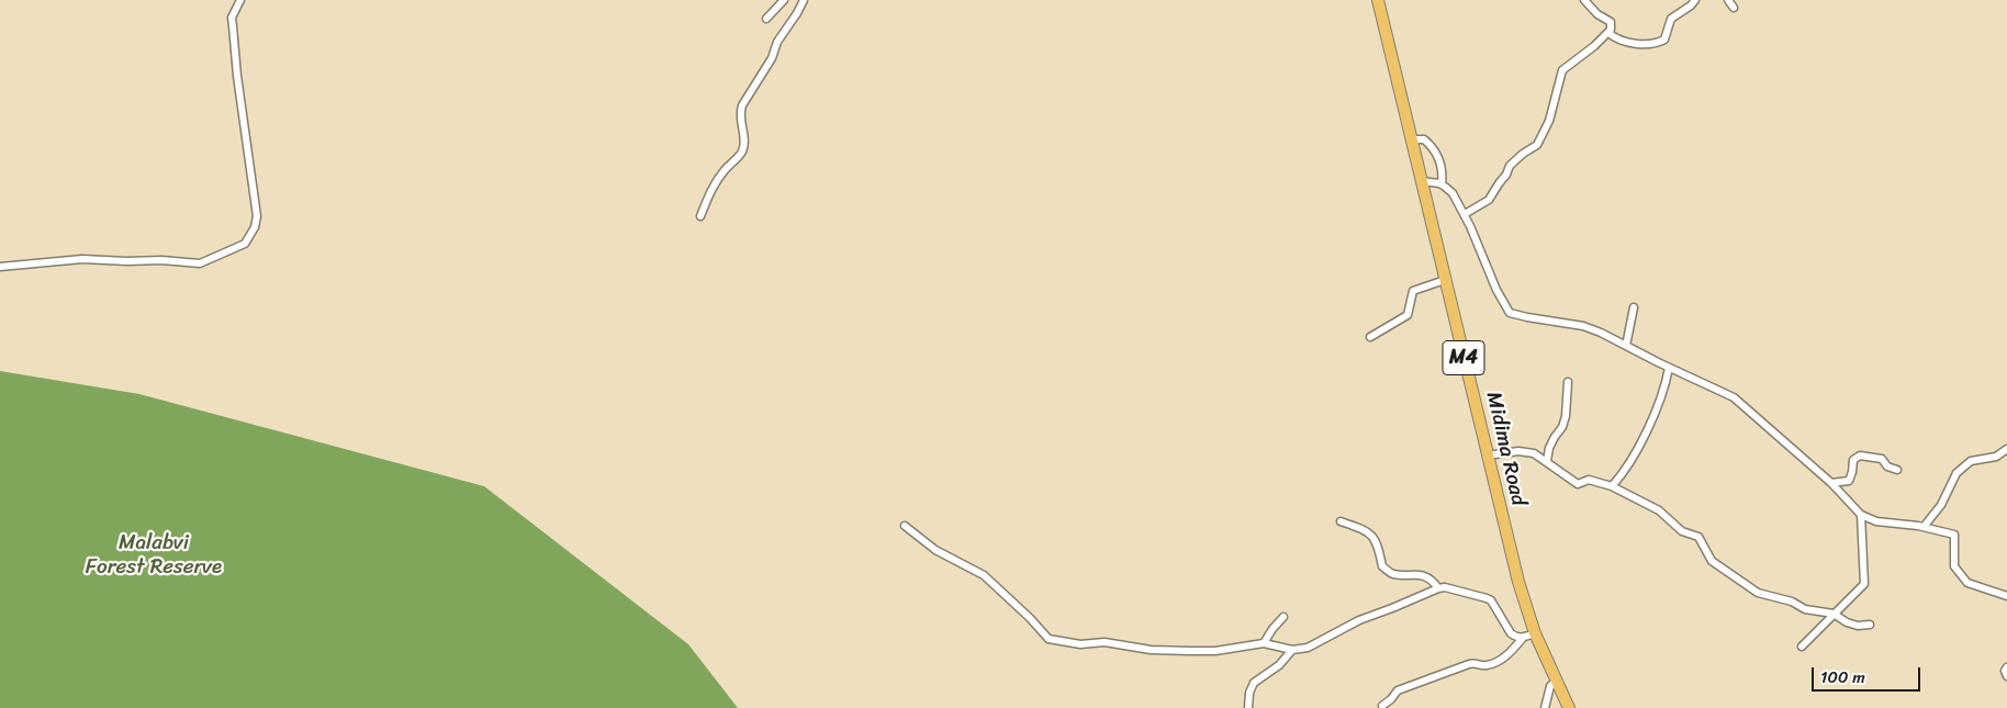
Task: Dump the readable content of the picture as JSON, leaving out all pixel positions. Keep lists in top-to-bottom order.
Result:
{
  "streets": {
    "main road": ["M4", "Midima Road"]
  },
  "parks": ["Malabvi Forest Reserve"],
  "scale_bar": "100 m"
}
